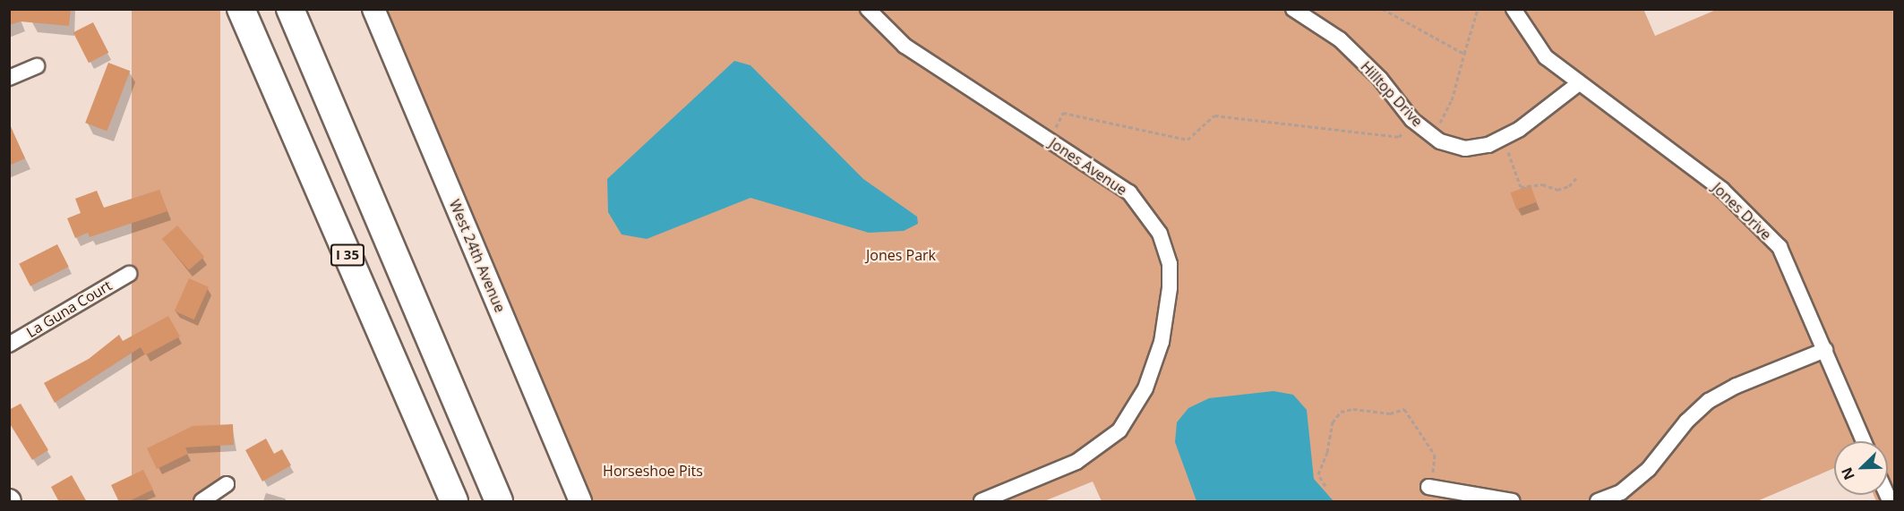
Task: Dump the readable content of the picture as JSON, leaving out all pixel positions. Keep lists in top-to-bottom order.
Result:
{
  "streets": {
    "highway": ["I 35"],
    "street": [
      "Hilltop Drive",
      "Jones Avenue",
      "Jones Drive",
      "West 24th Avenue",
      "La Guna Court"
    ]
  },
  "crossings": [
    ["Hilltop Drive", "Jones Drive"]
  ],
  "parks": ["Jones Park", "Horseshoe Pits"],
  "north": "bottom left"
}
